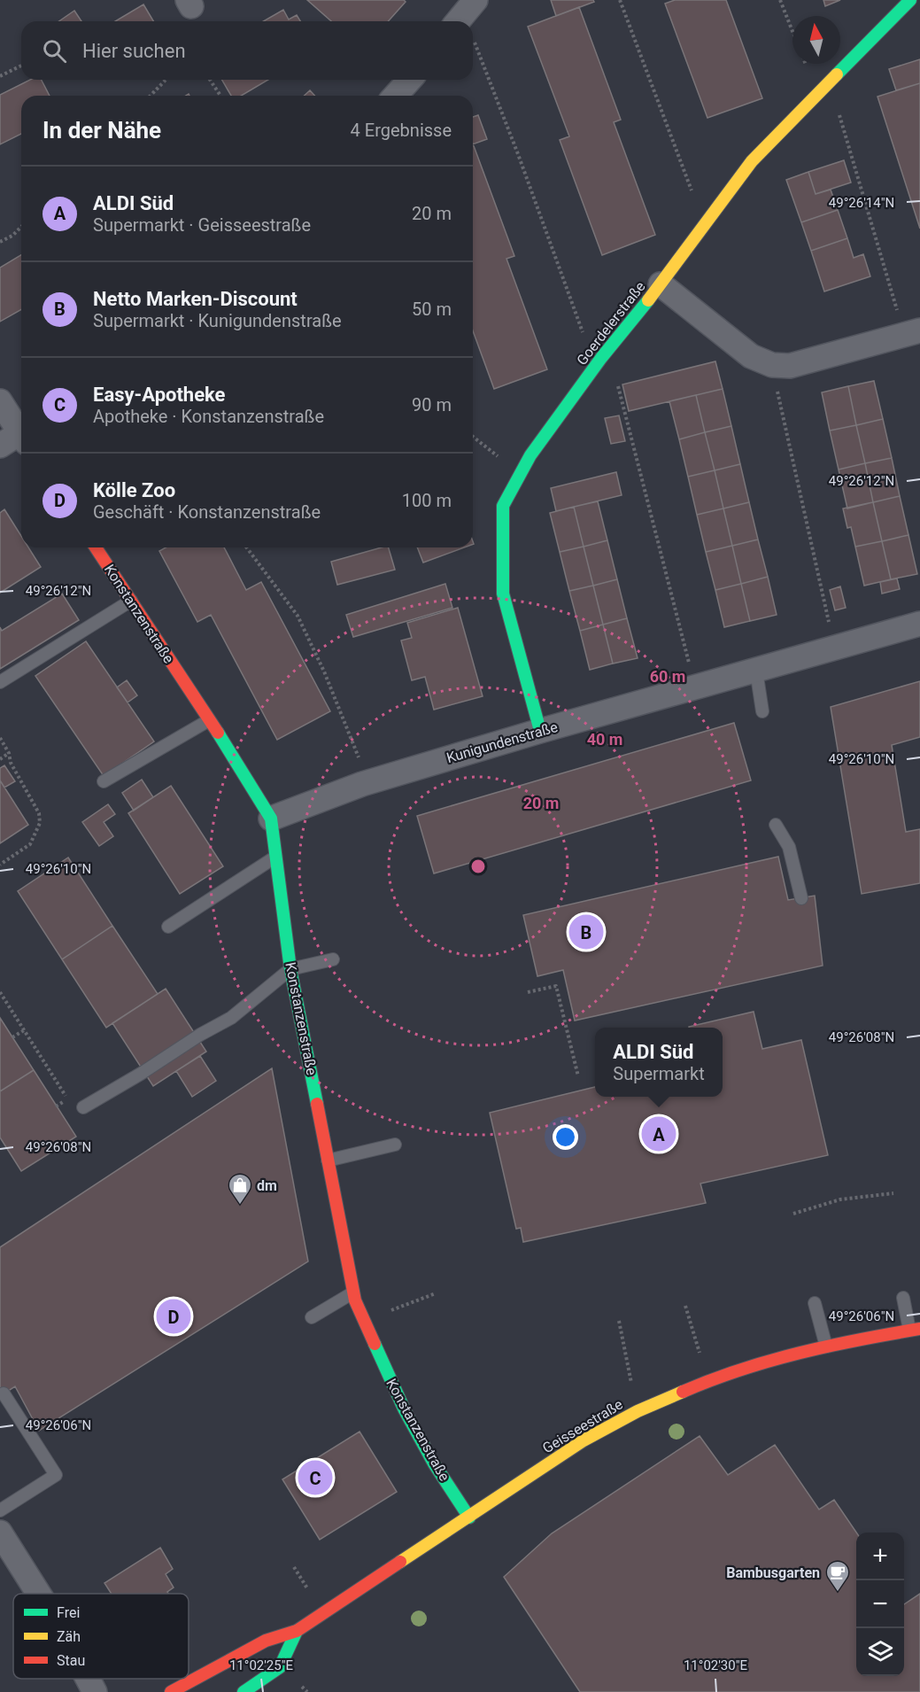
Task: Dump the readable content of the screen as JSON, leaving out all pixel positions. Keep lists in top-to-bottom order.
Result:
{
  "streets": {
    "street": [
      "Goerdelerstraße",
      "Konstanzenstraße",
      "Kunigundenstraße",
      "Geisseestraße"
    ]
  },
  "crossings": [
    ["Goerdelerstraße", "Kunigundenstraße"],
    ["Konstanzenstraße", "Kunigundenstraße"],
    ["Konstanzenstraße", "Geisseestraße"]
  ],
  "places": {
    "shop": ["dm"],
    "cafe": ["Bambusgarten"]
  },
  "legend": ["Frei", "Zäh", "Stau"],
  "north": "top",
  "page": {
    "search": "Hier suchen",
    "heading": ["In der Nähe", "4 Ergebnisse"],
    "list": [
      {
        "mark": "A",
        "name": "ALDI Süd",
        "note": "Supermarkt · Geisseestraße",
        "value": "20 m"
      },
      {
        "mark": "B",
        "name": "Netto Marken-Discount",
        "note": "Supermarkt · Kunigundenstraße",
        "value": "50 m"
      },
      {
        "mark": "C",
        "name": "Easy-Apotheke",
        "note": "Apotheke · Konstanzenstraße",
        "value": "90 m"
      },
      {
        "mark": "D",
        "name": "Kölle Zoo",
        "note": "Geschäft · Konstanzenstraße",
        "value": "100 m"
      }
    ],
    "pins": [
      "B",
      "A",
      "D",
      "C"
    ],
    "popup": ["ALDI Süd", "Supermarkt"],
    "map_buttons": ["+", "−"]
  },
  "coordinates": [
    "49°26'14\"N",
    "49°26'12\"N",
    "49°26'10\"N",
    "49°26'08\"N",
    "49°26'06\"N",
    "11°02'25\"E",
    "11°02'30\"E"
  ],
  "rings": ["60 m", "40 m", "20 m"]
}
